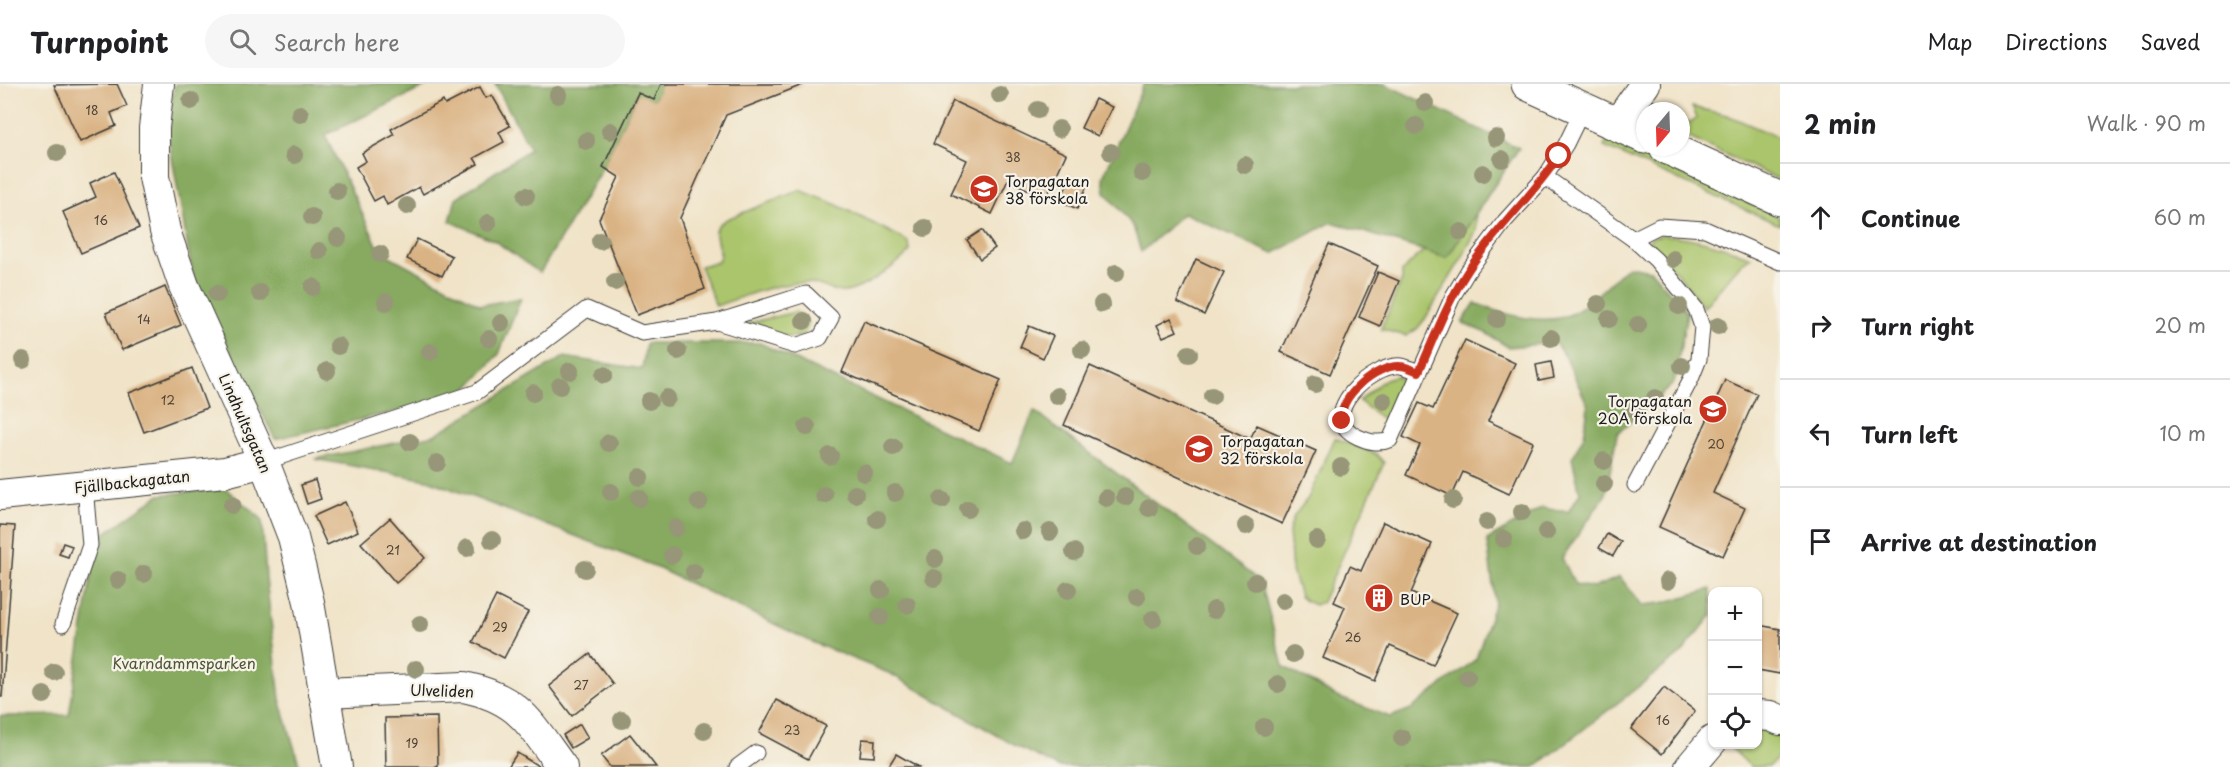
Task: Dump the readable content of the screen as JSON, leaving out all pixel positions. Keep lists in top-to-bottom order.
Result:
{
  "streets": {
    "street": ["Lindhultsgatan", "Fjällbackagatan", "Ulveliden"]
  },
  "crossings": [
    ["Lindhultsgatan", "Fjällbackagatan"],
    ["Lindhultsgatan", "Ulveliden"]
  ],
  "parks": ["Kvarndammsparken"],
  "places": {
    "school or university": ["Torpagatan 38 förskola", "Torpagatan 20A förskola", "Torpagatan 32 förskola"],
    "building": ["BUP"]
  },
  "house_numbers": [
    "18",
    "38",
    "16",
    "14",
    "12",
    "20",
    "21",
    "29",
    "26",
    "27",
    "16",
    "23",
    "19"
  ],
  "north": "bottom",
  "page": {
    "header": "Turnpoint",
    "search": "Search here",
    "nav": ["Map", "Directions", "Saved"],
    "heading": ["2 min", "Walk · 90 m"],
    "list": [
      ["Continue", "60 m"],
      ["Turn right", "20 m"],
      ["Turn left", "10 m"],
      "Arrive at destination"
    ],
    "map_buttons": ["+", "−"]
  }
}
